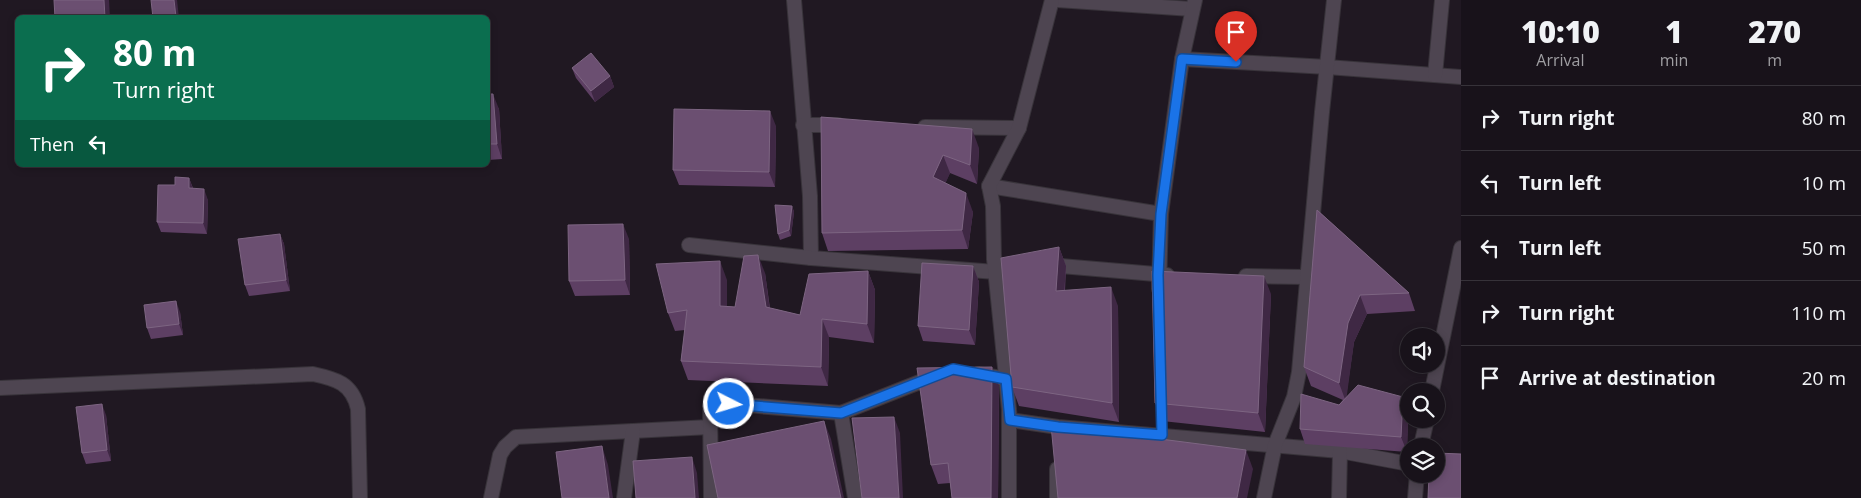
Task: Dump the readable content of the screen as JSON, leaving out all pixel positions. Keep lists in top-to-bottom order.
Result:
{
  "page": {
    "eta": [
      "10:10",
      "Arrival",
      "1",
      "min",
      "270",
      "m"
    ],
    "turn": ["80 m", "Turn right"],
    "list": [
      {
        "name": "Turn right",
        "value": "80 m"
      },
      {
        "name": "Turn left",
        "value": "10 m"
      },
      {
        "name": "Turn left",
        "value": "50 m"
      },
      {
        "name": "Turn right",
        "value": "110 m"
      },
      {
        "name": "Arrive at destination",
        "value": "20 m"
      }
    ],
    "then": "Then"
  }
}
